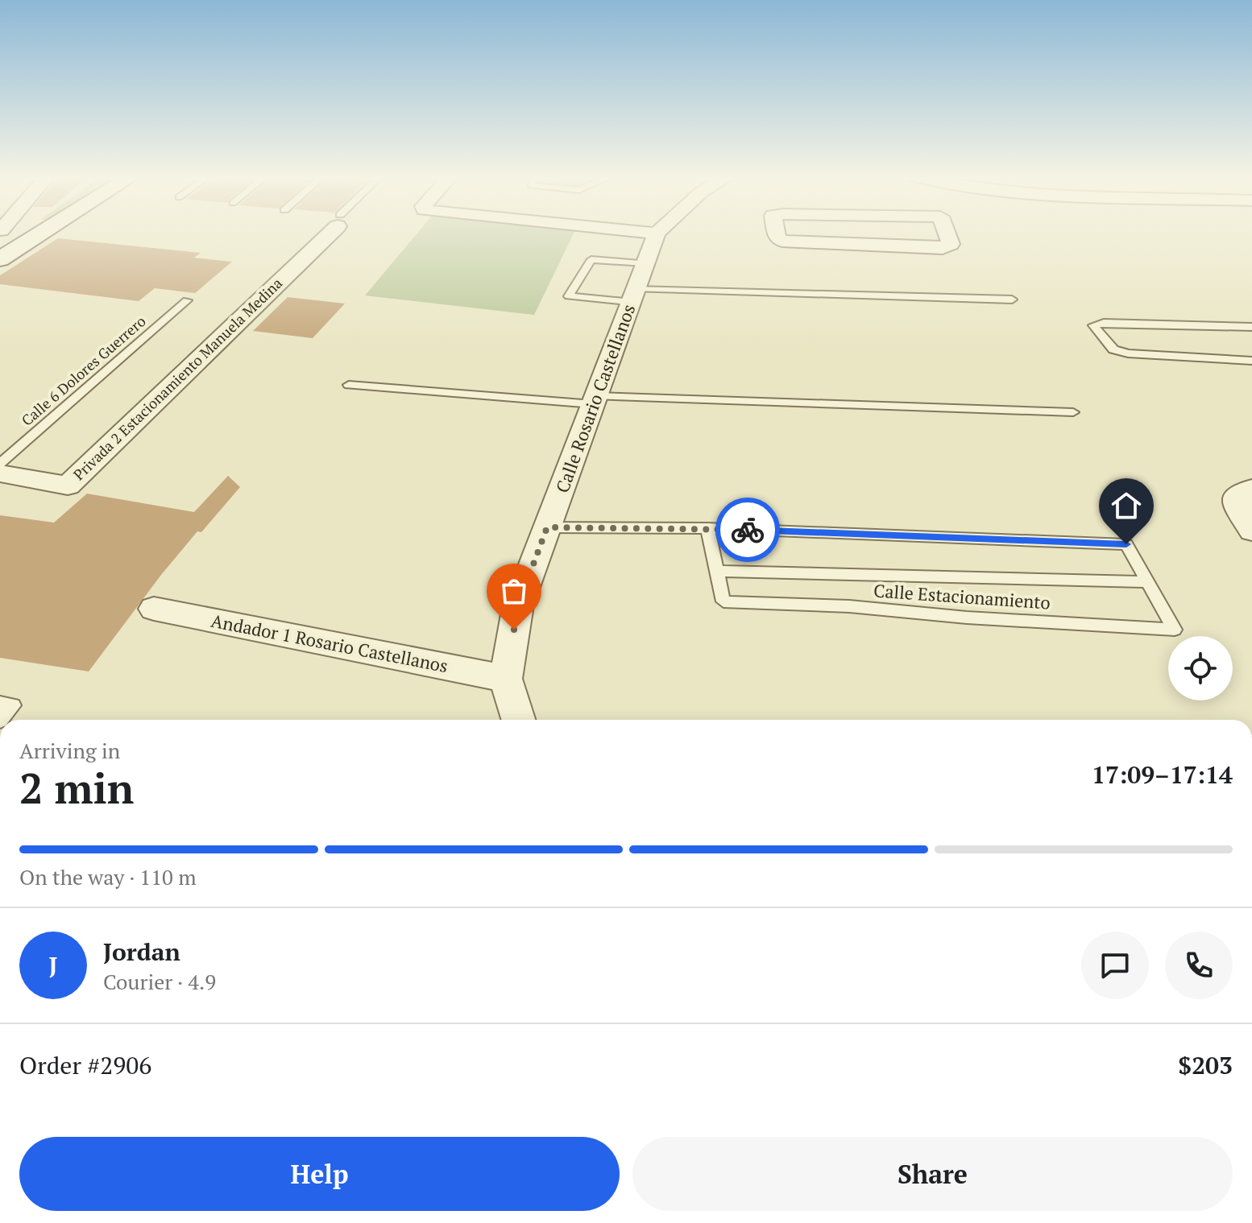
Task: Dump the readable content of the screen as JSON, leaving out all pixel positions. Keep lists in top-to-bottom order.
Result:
{
  "streets": {
    "street": ["Privada 2 Estacionamiento Manuela Medina", "Calle Rosario Castellanos", "Andador 1 Rosario Castellanos"],
    "lane": ["Calle 6 Dolores Guerrero", "Calle Estacionamiento"]
  },
  "crossings": [
    ["Calle Rosario Castellanos", "Calle Estacionamiento"],
    ["Calle Rosario Castellanos", "Andador 1 Rosario Castellanos"]
  ],
  "page": {
    "heading": ["2 min", "Arriving in", "17:09–17:14"],
    "panel": [
      "Jordan",
      "Courier · 4.9",
      "Order #2906",
      "$203"
    ],
    "bar": "On the way · 110 m",
    "round": "J",
    "buttons": ["Help", "Share"]
  }
}
